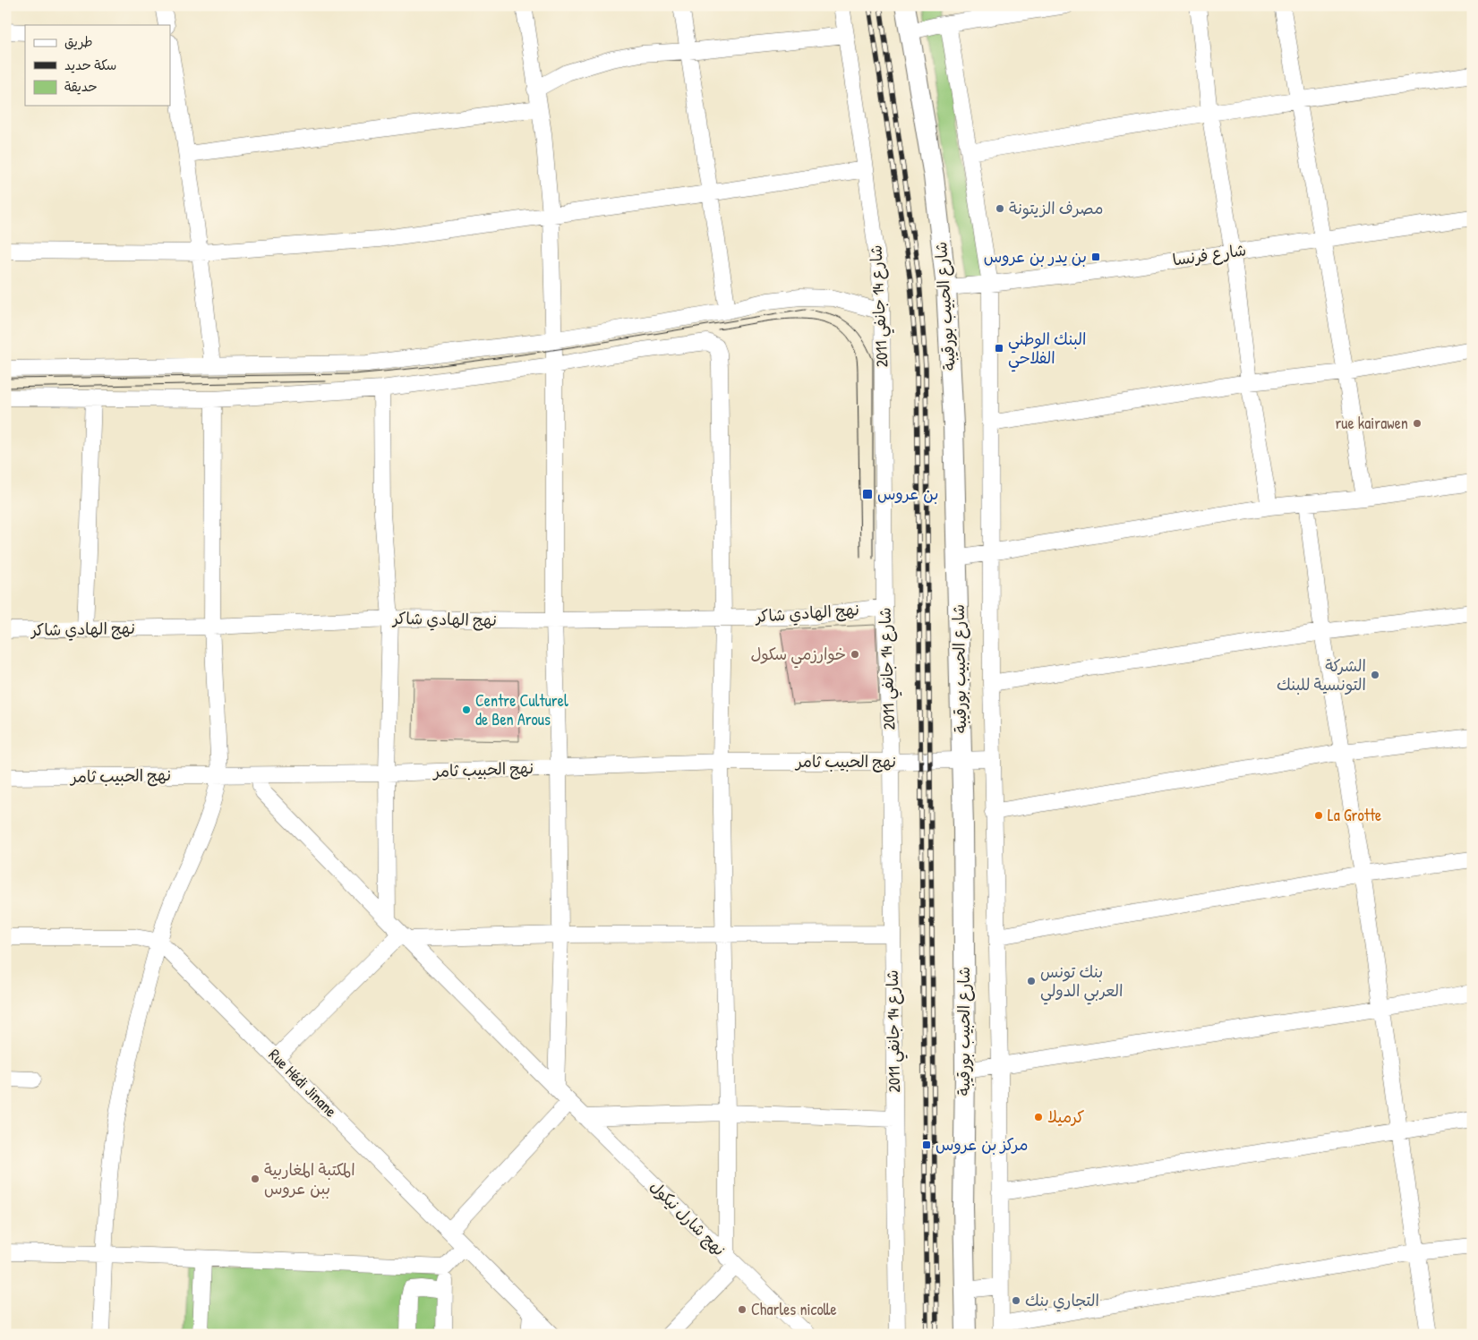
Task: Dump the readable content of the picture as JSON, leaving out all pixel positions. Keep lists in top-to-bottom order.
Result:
{
  "streets": {
    "main road": ["شارع الحبيب بورقيبة"],
    "street": [
      "شارع فرنسا",
      "شارع 14 جانفي 2011",
      "نهج الهادي شاكر",
      "نهج الحبيب ثامر",
      "Rue Hédi Jinane",
      "نهج شارل نيكول"
    ]
  },
  "crossings": [
    ["شارع فرنسا", "شارع الحبيب بورقيبة"],
    ["شارع 14 جانفي 2011", "نهج الهادي شاكر"],
    ["شارع 14 جانفي 2011", "نهج الحبيب ثامر"],
    ["شارع الحبيب بورقيبة", "نهج الحبيب ثامر"],
    ["نهج الحبيب ثامر", "نهج شارل نيكول"]
  ],
  "places": {
    "other": [
      "مصرف الزيتونة",
      "rue kairawen",
      "خوارزمي سكول",
      "الشركة التونسية للبنك",
      "Centre Culturel de Ben Arous",
      "La Grotte",
      "بنك تونس العربي الدولي",
      "كرميلا",
      "المكتبة المغاربية ببن عروس",
      "التجاري بنك",
      "Charles nicolle"
    ],
    "transit": [
      "بن يدر بن عروس",
      "البنك الوطني الفلاحي",
      "بن عروس",
      "مركز بن عروس"
    ]
  },
  "legend": ["طريق", "سكة حديد", "حديقة"]
}
